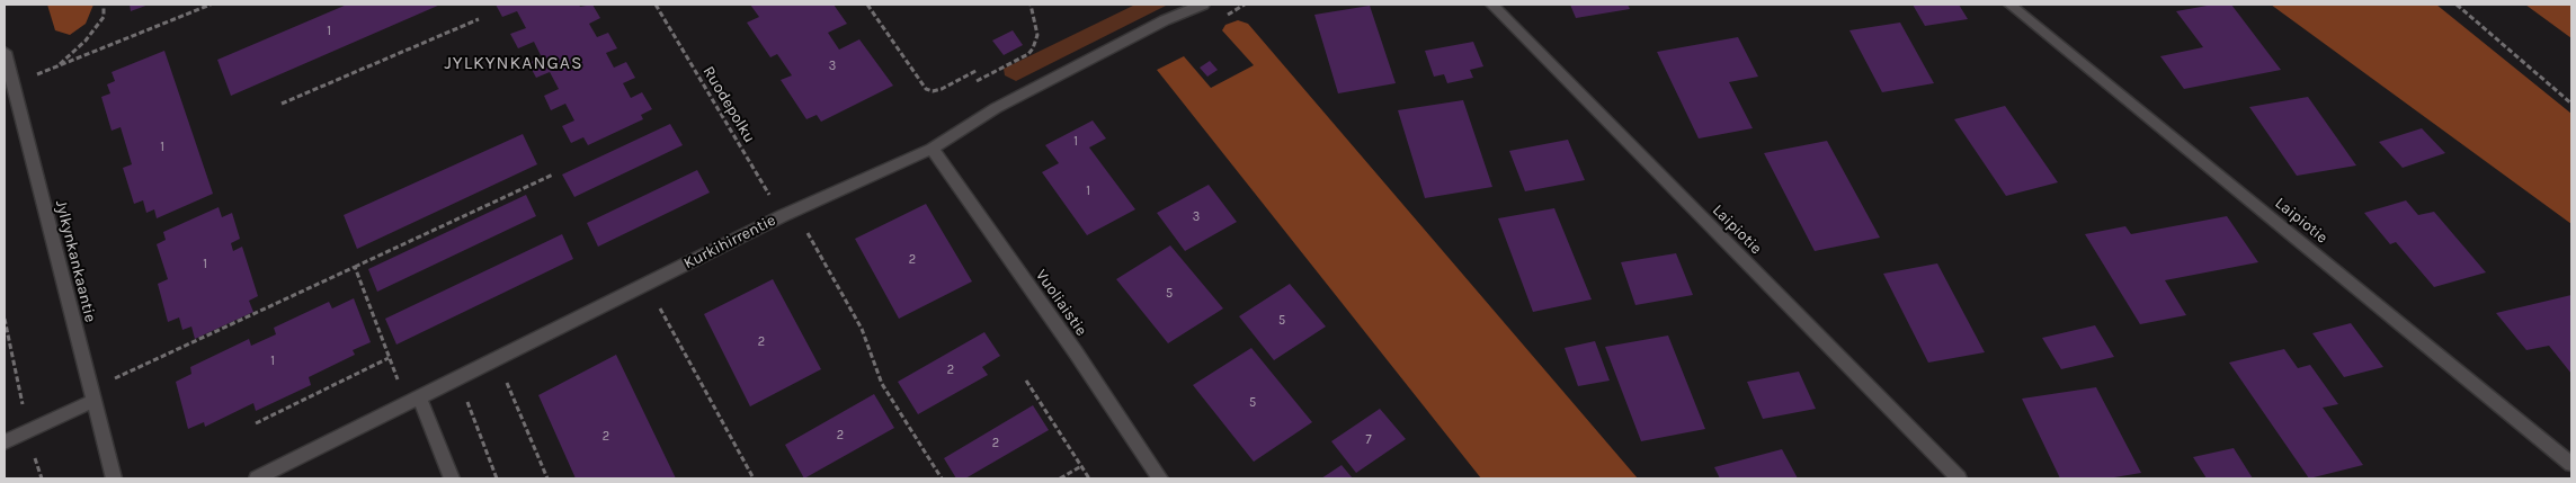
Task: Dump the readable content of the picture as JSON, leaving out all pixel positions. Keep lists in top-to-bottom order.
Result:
{
  "streets": {
    "street": [
      "Laipiotie",
      "Kurkihirrentie",
      "Jylkynkankaantie",
      "Vuoliaistie"
    ],
    "path": ["Ruodepolku"]
  },
  "crossings": [
    ["Ruodepolku", "Kurkihirrentie"],
    ["Kurkihirrentie", "Vuoliaistie"]
  ],
  "districts": ["JYLKYNKANGAS"],
  "house_numbers": [
    "1",
    "3",
    "1",
    "1",
    "1",
    "3",
    "2",
    "1",
    "5",
    "5",
    "2",
    "1",
    "2",
    "5",
    "2",
    "2",
    "7",
    "2"
  ]
}
